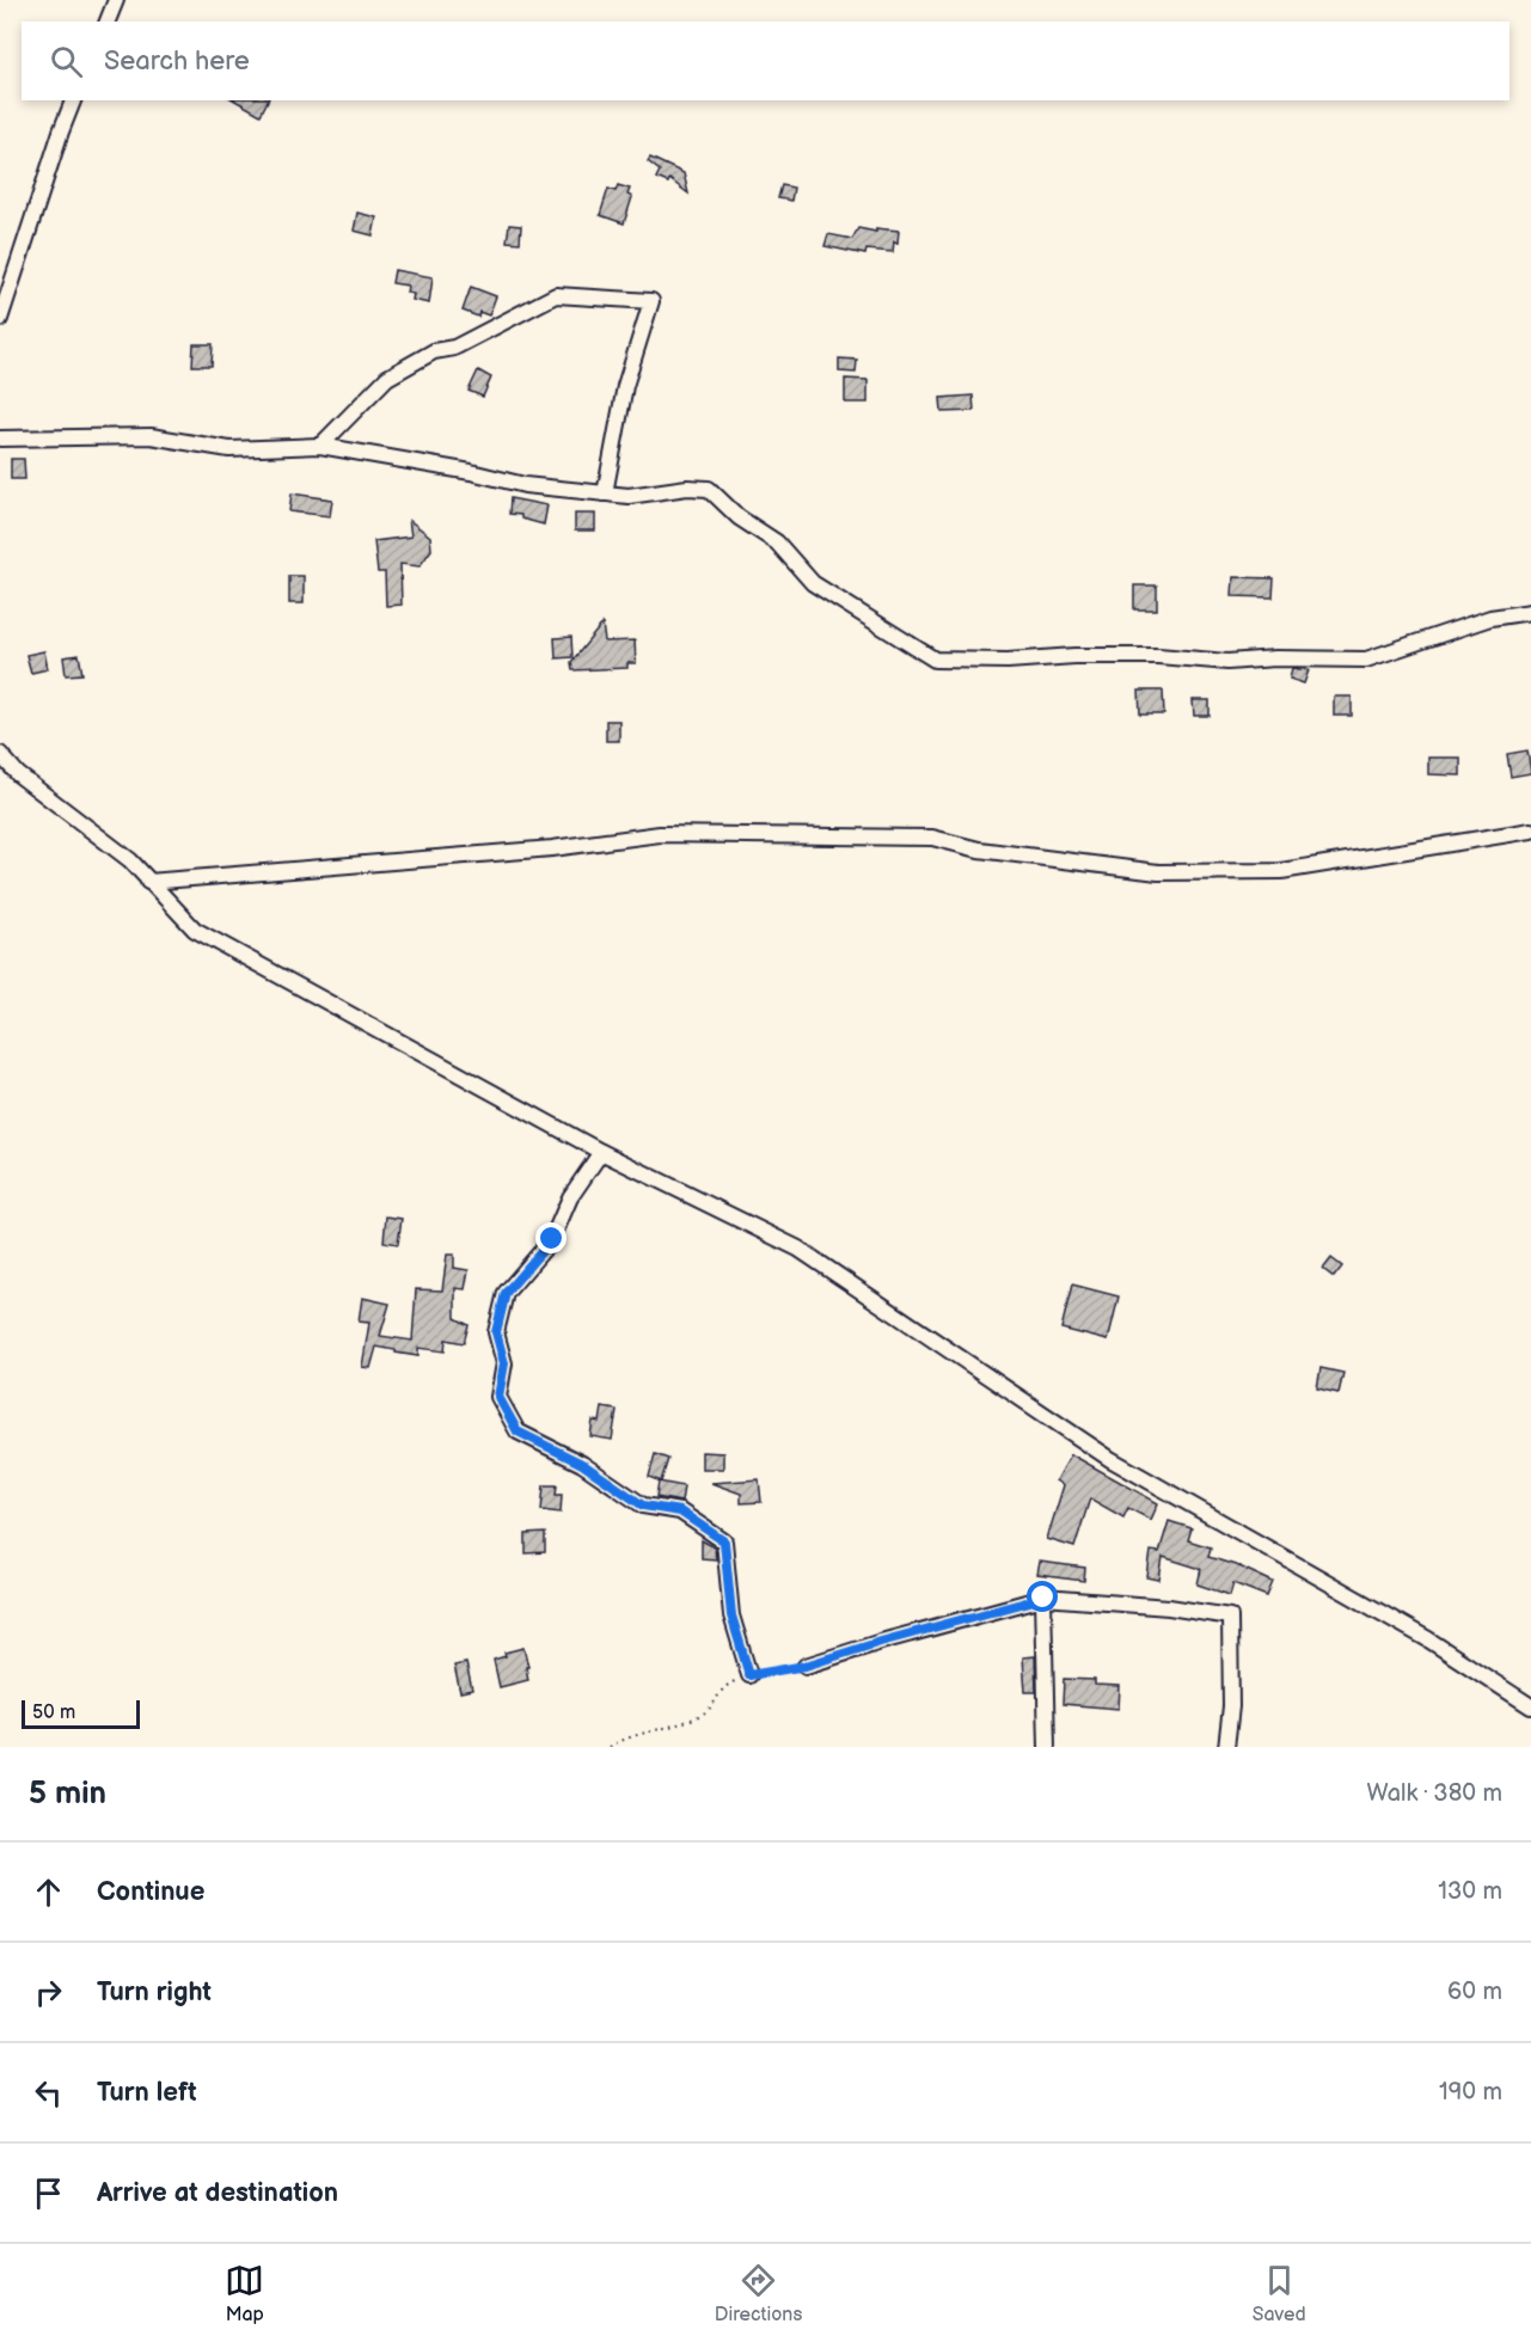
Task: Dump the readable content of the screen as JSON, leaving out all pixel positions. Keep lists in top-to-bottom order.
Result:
{
  "scale_bar": "50 m",
  "page": {
    "search": "Search here",
    "scale": "50 m",
    "heading": ["5 min", "Walk · 380 m"],
    "list": [
      ["Continue", "130 m"],
      ["Turn right", "60 m"],
      ["Turn left", "190 m"],
      "Arrive at destination"
    ],
    "nav": ["Map", "Directions", "Saved"]
  }
}
